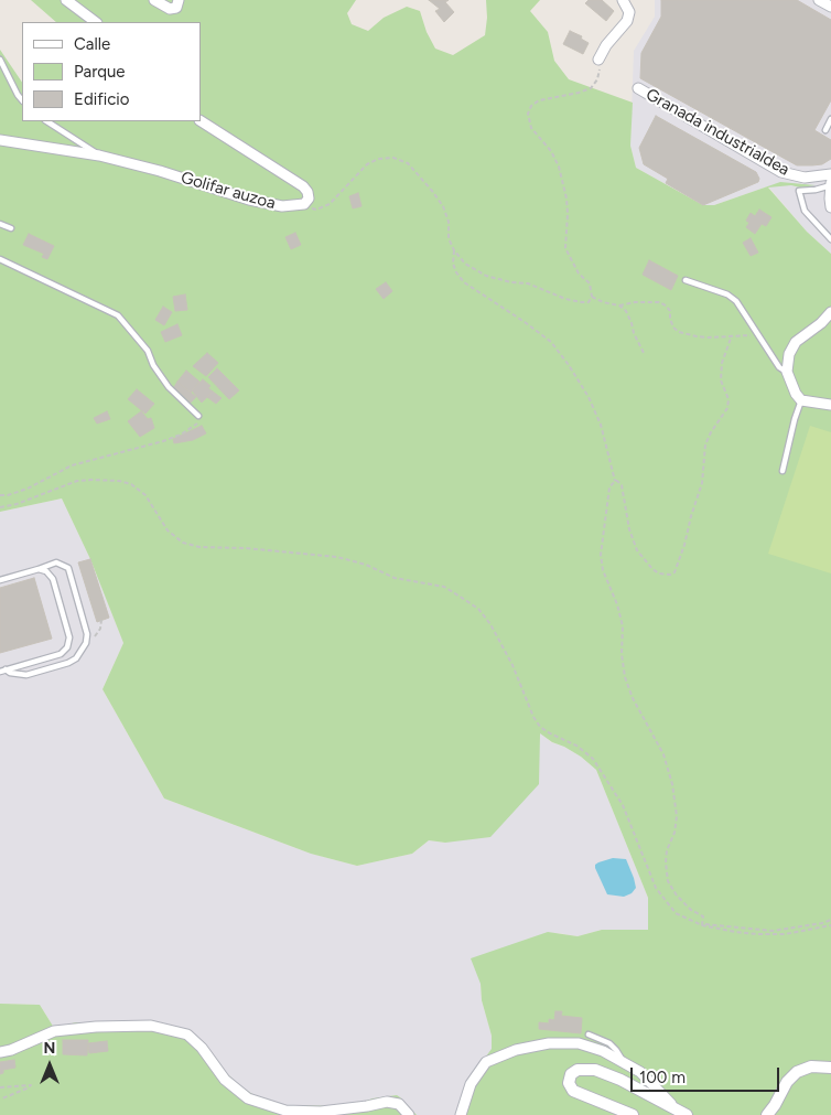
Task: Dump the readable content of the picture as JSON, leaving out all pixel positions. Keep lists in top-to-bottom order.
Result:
{
  "streets": {
    "street": ["Granada industrialdea", "Golifar auzoa"]
  },
  "legend": ["Calle", "Parque", "Edificio"],
  "scale_bar": "100 m",
  "north": "top"
}
